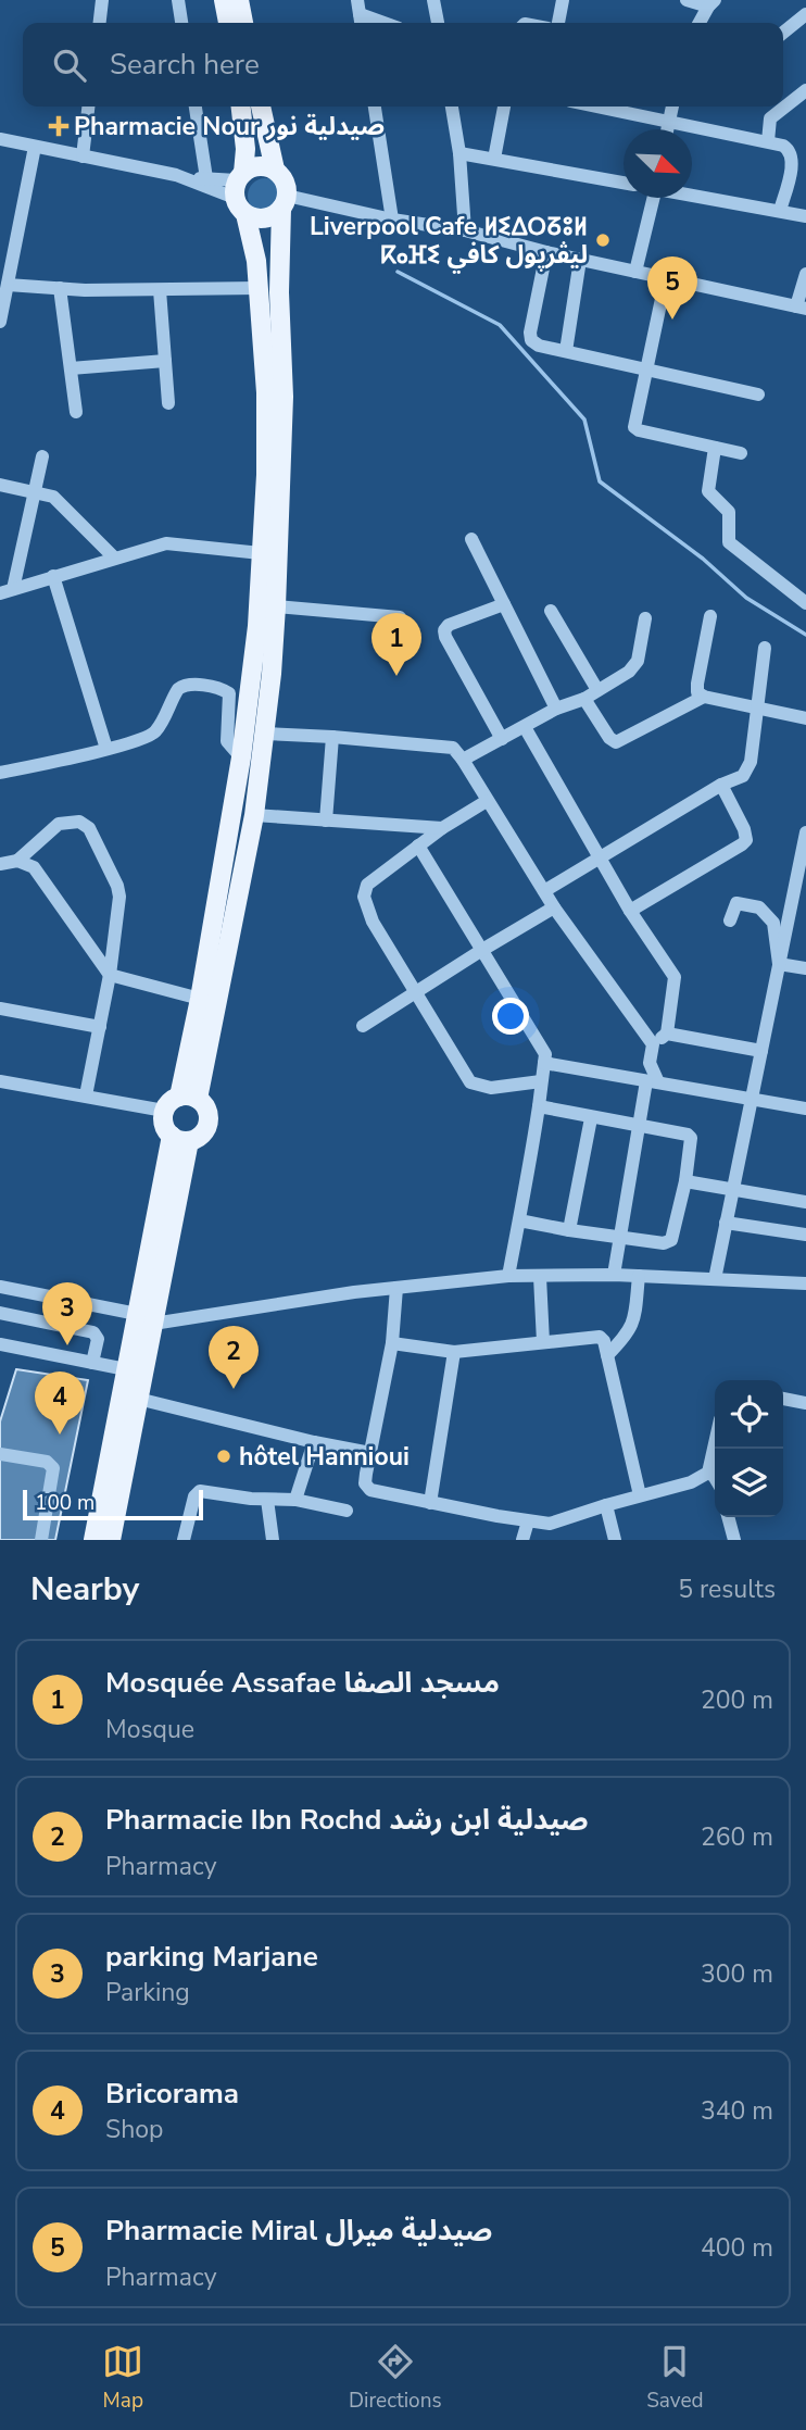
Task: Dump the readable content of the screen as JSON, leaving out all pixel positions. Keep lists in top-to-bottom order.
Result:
{
  "places": {
    "health": ["Pharmacie Nour صيدلية نور"],
    "other": ["Liverpool Cafe ⵍⵉⵠⵔⵒⵓⵍ ⴽⴰⴼⵉ ليڤرپول كافي", "hôtel Hannioui"]
  },
  "scale_bar": "100 m",
  "north": "bottom right",
  "page": {
    "search": "Search here",
    "pins": [
      "5",
      "1",
      "3",
      "2",
      "4"
    ],
    "scale": "100 m",
    "heading": ["Nearby", "5 results"],
    "list": [
      {
        "mark": "1",
        "name": "Mosquée Assafae مسجد الصفا",
        "note": "Mosque",
        "value": "200 m"
      },
      {
        "mark": "2",
        "name": "Pharmacie Ibn Rochd صيدلية ابن رشد",
        "note": "Pharmacy",
        "value": "260 m"
      },
      {
        "mark": "3",
        "name": "parking Marjane",
        "note": "Parking",
        "value": "300 m"
      },
      {
        "mark": "4",
        "name": "Bricorama",
        "note": "Shop",
        "value": "340 m"
      },
      {
        "mark": "5",
        "name": "Pharmacie Miral صيدلية ميرال",
        "note": "Pharmacy",
        "value": "400 m"
      }
    ],
    "nav": ["Map", "Directions", "Saved"]
  }
}
